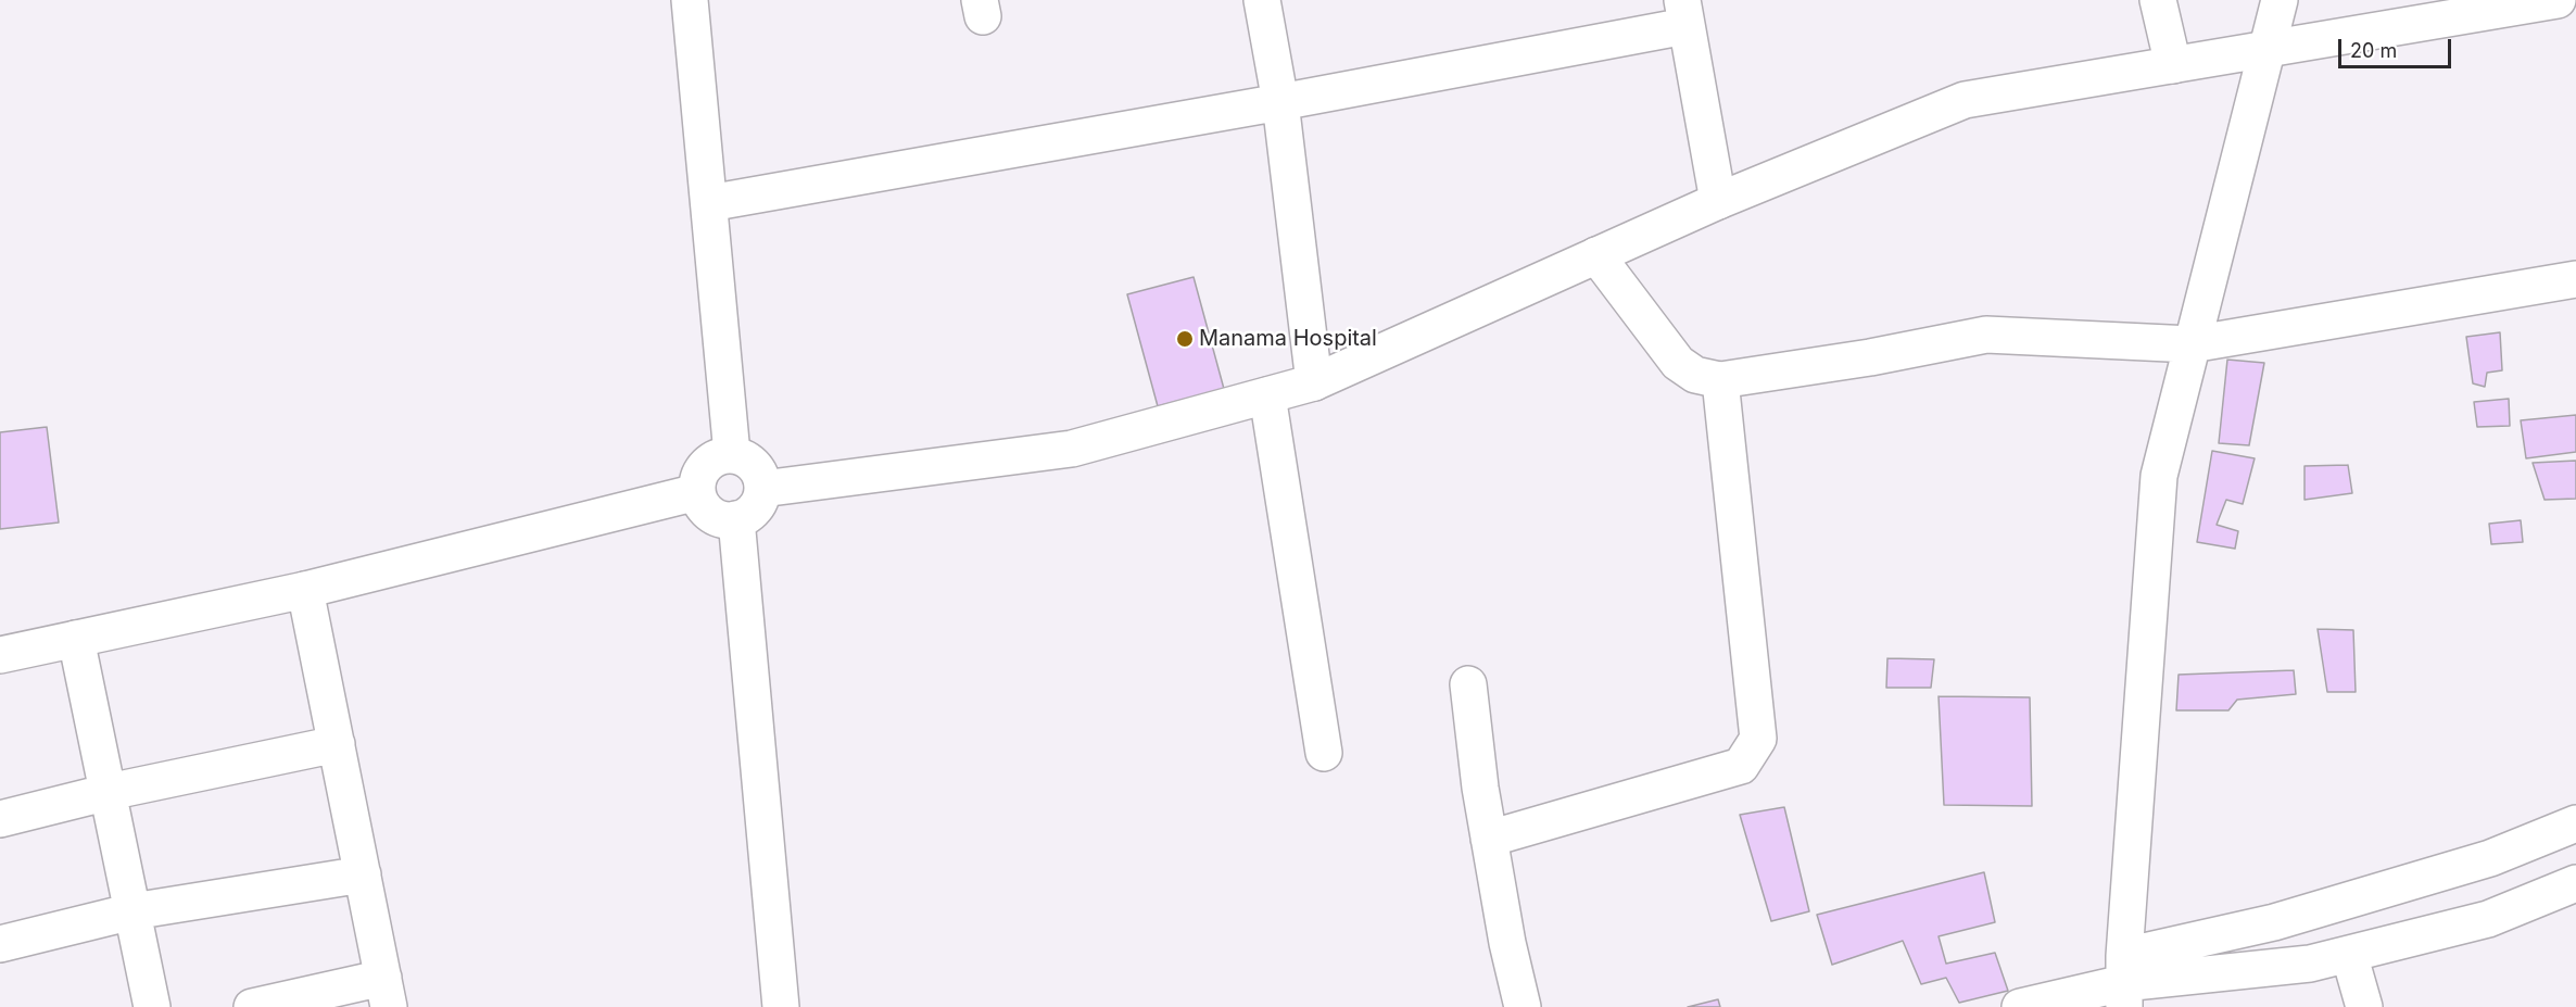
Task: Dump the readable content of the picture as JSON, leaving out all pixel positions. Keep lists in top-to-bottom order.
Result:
{
  "places": ["Manama Hospital"],
  "scale_bar": "20 m"
}
